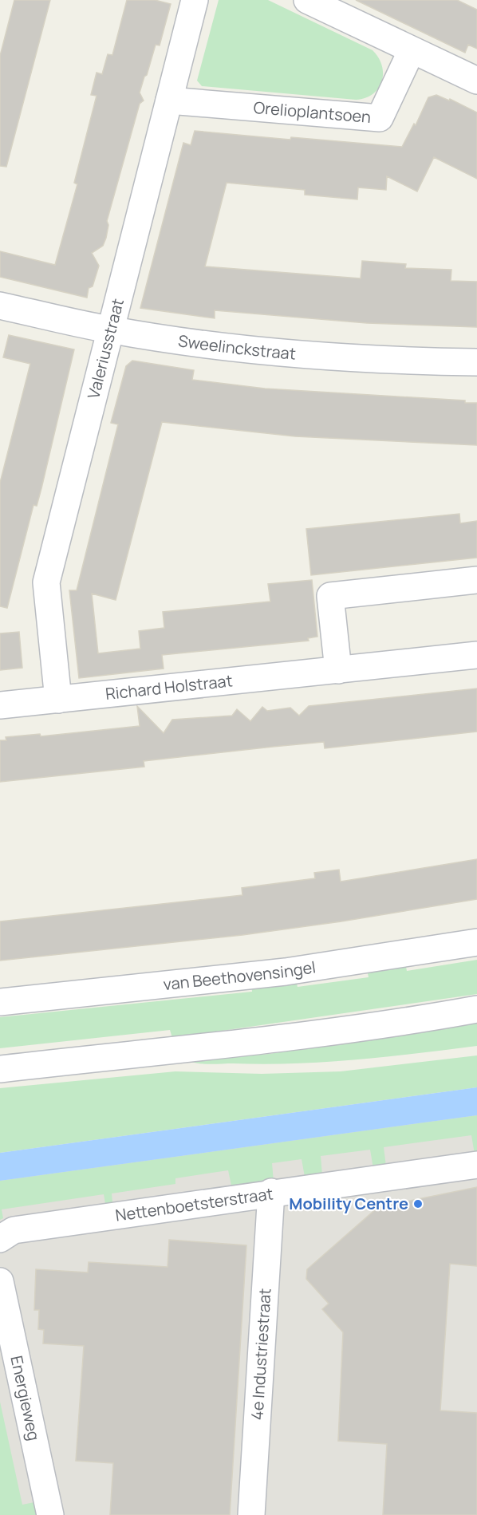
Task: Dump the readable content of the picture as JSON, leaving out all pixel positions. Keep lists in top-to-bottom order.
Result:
{
  "streets": {
    "street": [
      "Orelioplantsoen",
      "Sweelinckstraat",
      "Valeriusstraat",
      "Richard Holstraat",
      "van Beethovensingel",
      "Nettenboetsterstraat",
      "4e Industriestraat",
      "Energieweg"
    ]
  },
  "crossings": [
    ["Orelioplantsoen", "Valeriusstraat"],
    ["Sweelinckstraat", "Valeriusstraat"],
    ["Valeriusstraat", "Richard Holstraat"],
    ["Nettenboetsterstraat", "4e Industriestraat"]
  ],
  "places": ["Mobility Centre"]
}
